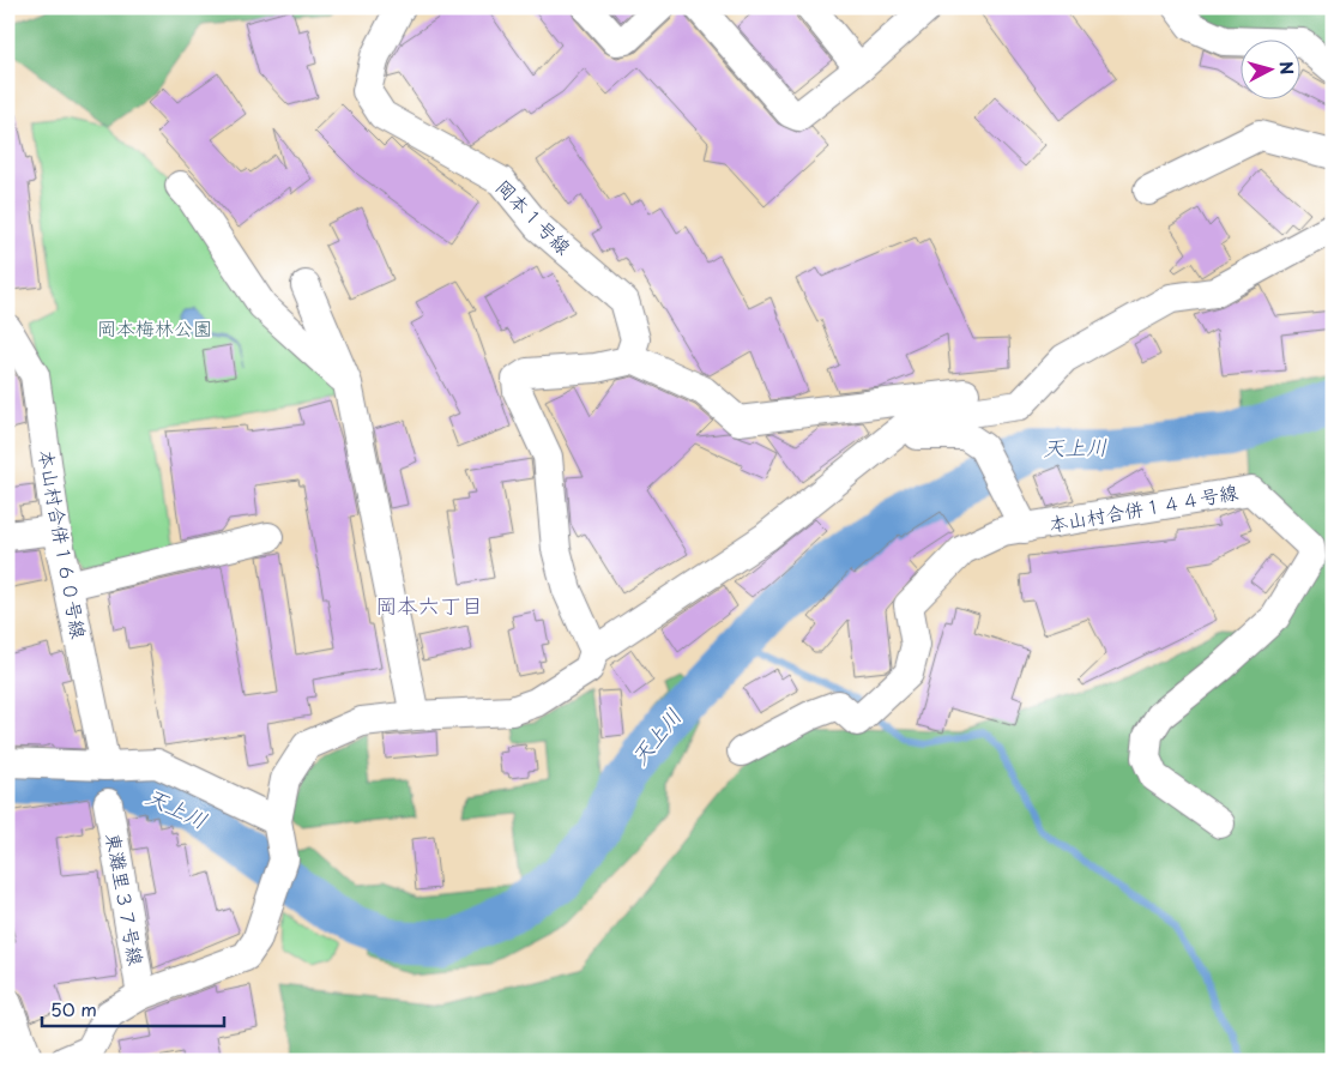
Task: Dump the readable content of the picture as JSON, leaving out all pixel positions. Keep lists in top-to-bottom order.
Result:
{
  "streets": {
    "street": [
      "岡本１号線",
      "本山村合併１４４号線",
      "本山村合併１６０号線",
      "東灘里３７号線"
    ]
  },
  "districts": ["岡本六丁目"],
  "water": ["天上川"],
  "parks": ["岡本梅林公園"],
  "scale_bar": "50 m",
  "north": "right"
}
